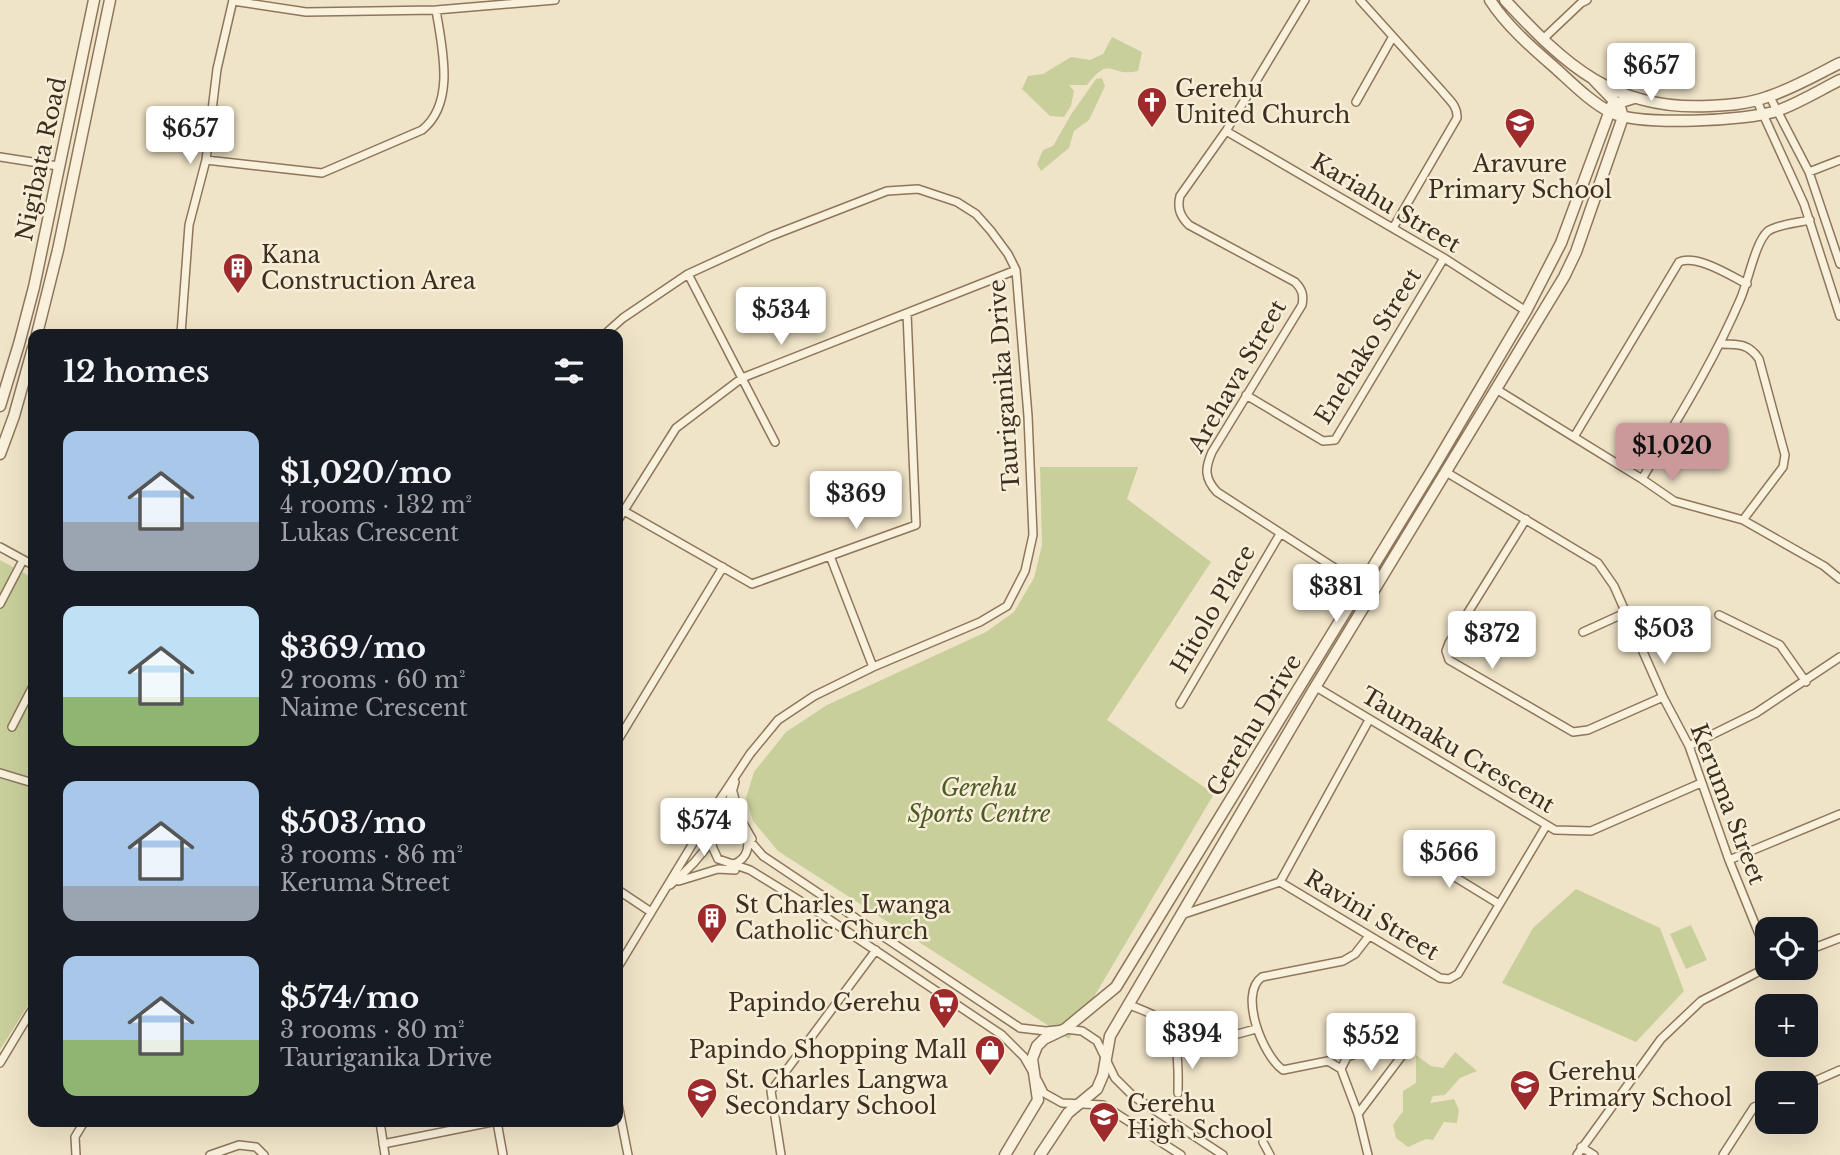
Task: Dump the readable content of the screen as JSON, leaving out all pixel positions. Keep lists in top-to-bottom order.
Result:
{
  "streets": {
    "street": [
      "Nigibata Road",
      "Kariahu Street",
      "Enehako Street",
      "Arehava Street",
      "Tauriganika Drive",
      "Hitolo Place",
      "Gerehu Drive",
      "Taumaku Crescent",
      "Keruma Street",
      "Ravini Street"
    ]
  },
  "crossings": [
    ["Kariahu Street", "Enehako Street"],
    ["Kariahu Street", "Arehava Street"],
    ["Kariahu Street", "Gerehu Drive"],
    ["Enehako Street", "Arehava Street"],
    ["Arehava Street", "Hitolo Place"],
    ["Arehava Street", "Gerehu Drive"],
    ["Gerehu Drive", "Taumaku Crescent"],
    ["Gerehu Drive", "Keruma Street"],
    ["Taumaku Crescent", "Keruma Street"],
    ["Taumaku Crescent", "Ravini Street"]
  ],
  "parks": ["Gerehu Sports Centre"],
  "places": {
    "church": ["Gerehu United Church"],
    "school or university": [
      "Aravure Primary School",
      "Gerehu Primary School",
      "St. Charles Langwa Secondary School",
      "Gerehu High School"
    ],
    "building": ["Kana Construction Area", "St Charles Lwanga Catholic Church"],
    "supermarket": ["Papindo Gerehu"],
    "shop": ["Papindo Shopping Mall"]
  },
  "page": {
    "price": [
      "$657",
      "$657",
      "$534",
      "$1,020",
      "$369",
      "$381",
      "$503",
      "$372",
      "$574",
      "$566",
      "$394",
      "$552"
    ],
    "heading": "12 homes",
    "list": [
      {
        "name": "$1,020/mo",
        "note": "4 rooms · 132 m² · Lukas Crescent"
      },
      {
        "name": "$369/mo",
        "note": "2 rooms · 60 m² · Naime Crescent"
      },
      {
        "name": "$503/mo",
        "note": "3 rooms · 86 m² · Keruma Street"
      },
      {
        "name": "$574/mo",
        "note": "3 rooms · 80 m² · Tauriganika Drive"
      }
    ],
    "map_buttons": ["+", "−"]
  }
}
